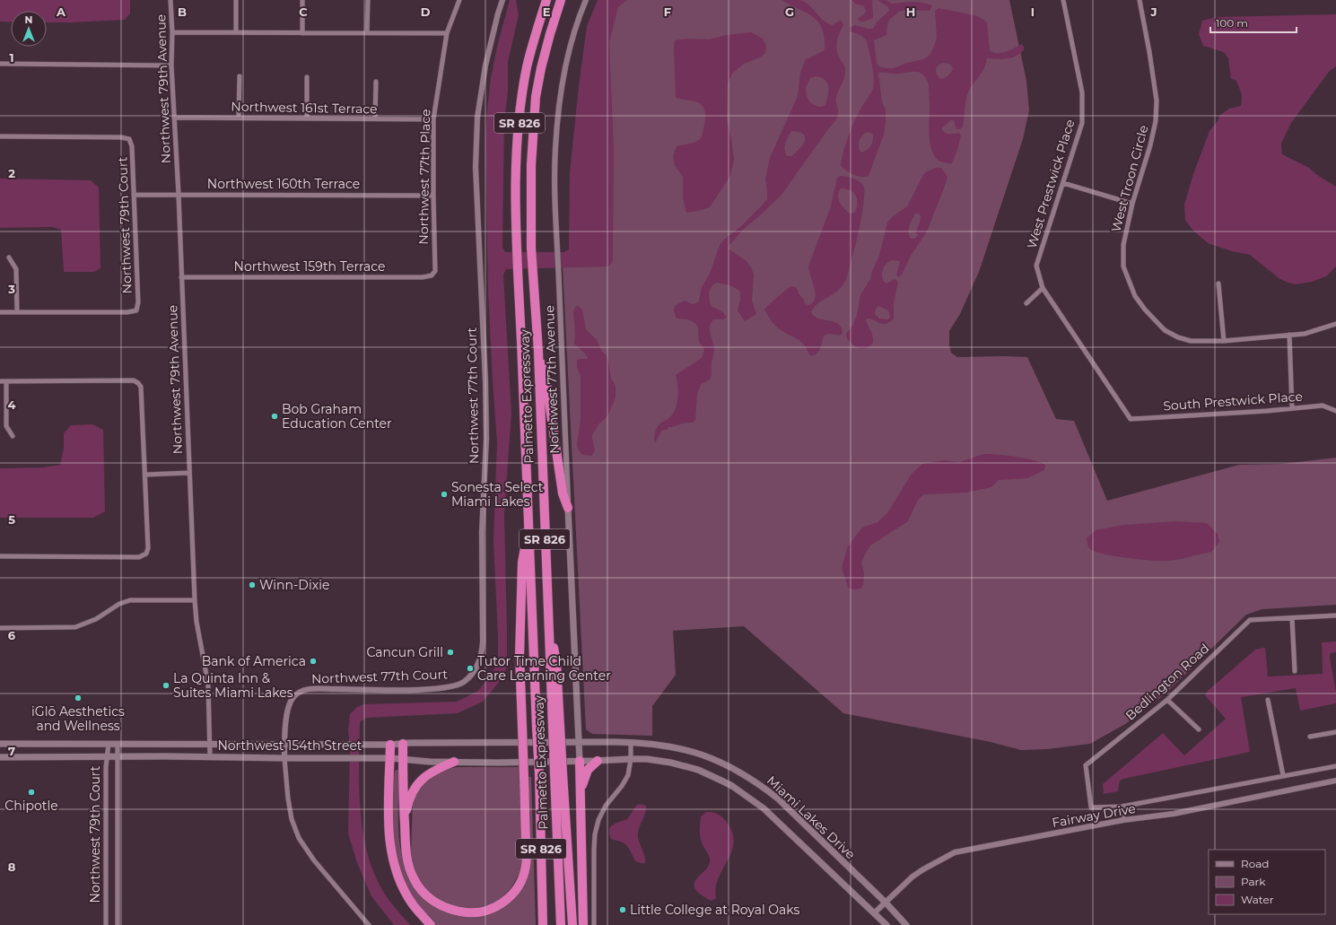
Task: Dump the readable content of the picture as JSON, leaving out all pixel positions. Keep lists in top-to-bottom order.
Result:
{
  "streets": {
    "highway": ["SR 826", "Palmetto Expressway"],
    "main road": ["Northwest 77th Avenue", "Northwest 154th Street", "Miami Lakes Drive"],
    "street": [
      "Northwest 79th Avenue",
      "Northwest 161st Terrace",
      "Northwest 77th Place",
      "West Troon Circle",
      "Northwest 160th Terrace",
      "West Prestwick Place",
      "Northwest 79th Court",
      "Northwest 159th Terrace",
      "Northwest 77th Court",
      "South Prestwick Place",
      "Bedlington Road",
      "Fairway Drive"
    ]
  },
  "crossings": [
    ["Northwest 79th Avenue", "Northwest 161st Terrace"],
    ["Northwest 79th Avenue", "Northwest 160th Terrace"],
    ["Northwest 79th Avenue", "Northwest 159th Terrace"],
    ["Northwest 79th Avenue", "Northwest 154th Street"],
    ["Northwest 161st Terrace", "Northwest 77th Place"],
    ["Northwest 77th Place", "Northwest 160th Terrace"],
    ["Northwest 77th Place", "Northwest 159th Terrace"],
    ["Northwest 160th Terrace", "Northwest 79th Court"],
    ["West Prestwick Place", "South Prestwick Place"],
    ["Northwest 79th Court", "Northwest 154th Street"],
    ["Northwest 77th Avenue", "Northwest 154th Street"],
    ["Northwest 77th Avenue", "Miami Lakes Drive"],
    ["Northwest 77th Court", "Northwest 154th Street"],
    ["Northwest 154th Street", "Miami Lakes Drive"],
    ["Fairway Drive", "Miami Lakes Drive"]
  ],
  "places": [
    "Bob Graham Education Center",
    "Sonesta Select Miami Lakes",
    "Winn-Dixie",
    "Cancun Grill",
    "Bank of America",
    "Tutor Time Child Care Learning Center",
    "La Quinta Inn & Suites Miami Lakes",
    "iGlō Aesthetics and Wellness",
    "Chipotle",
    "Little College at Royal Oaks"
  ],
  "legend": ["Road", "Park", "Water"],
  "scale_bar": "100 m",
  "north": "top",
  "grid": {
    "columns": [
      "A",
      "B",
      "C",
      "D",
      "E",
      "F",
      "G",
      "H",
      "I",
      "J"
    ],
    "rows": [
      "1",
      "2",
      "3",
      "4",
      "5",
      "6",
      "7",
      "8"
    ]
  }
}
